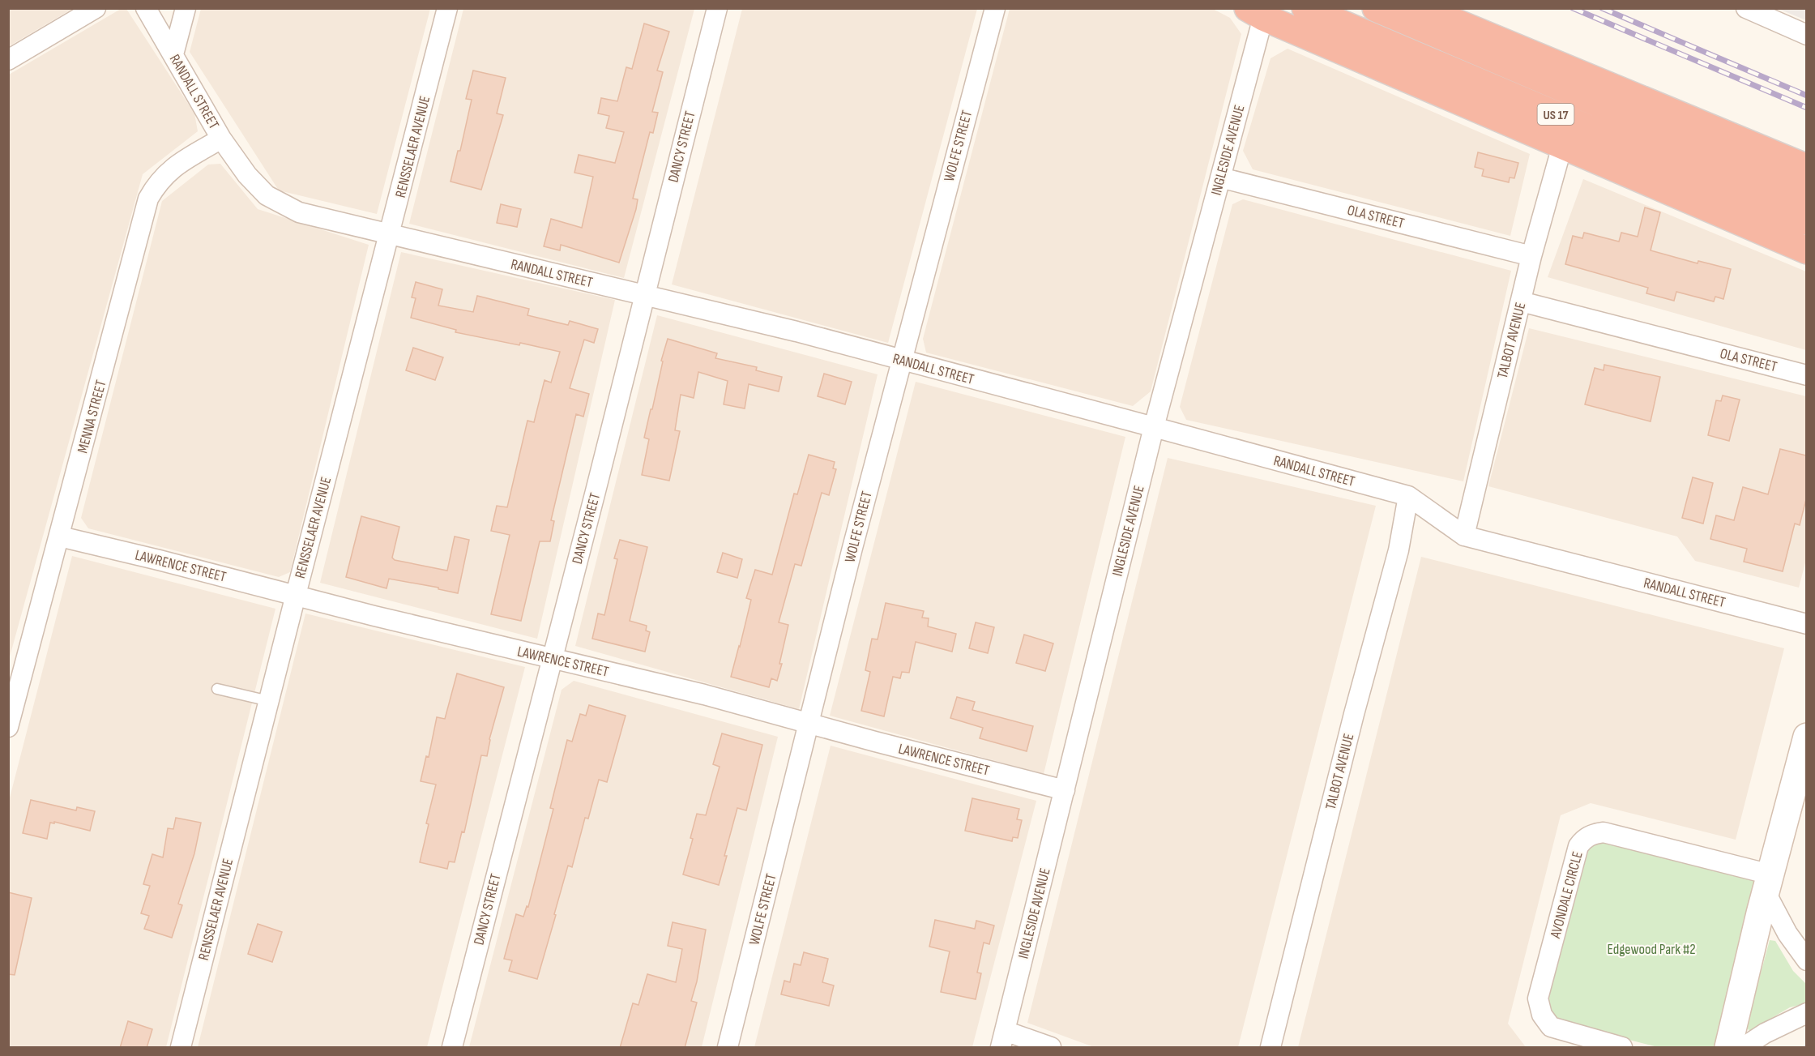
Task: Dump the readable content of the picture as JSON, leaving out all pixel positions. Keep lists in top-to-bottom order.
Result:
{
  "streets": {
    "highway": ["US 17"],
    "street": [
      "RANDALL STREET",
      "WOLFE STREET",
      "RENSSELAER AVENUE",
      "DANCY STREET",
      "INGLESIDE AVENUE",
      "OLA STREET",
      "TALBOT AVENUE",
      "MENNA STREET",
      "LAWRENCE STREET",
      "AVONDALE CIRCLE"
    ]
  },
  "crossings": [
    ["RANDALL STREET", "WOLFE STREET"],
    ["RANDALL STREET", "RENSSELAER AVENUE"],
    ["RANDALL STREET", "DANCY STREET"],
    ["RANDALL STREET", "INGLESIDE AVENUE"],
    ["RANDALL STREET", "TALBOT AVENUE"],
    ["RANDALL STREET", "MENNA STREET"],
    ["WOLFE STREET", "LAWRENCE STREET"],
    ["RENSSELAER AVENUE", "LAWRENCE STREET"],
    ["DANCY STREET", "LAWRENCE STREET"],
    ["INGLESIDE AVENUE", "OLA STREET"],
    ["INGLESIDE AVENUE", "LAWRENCE STREET"],
    ["OLA STREET", "TALBOT AVENUE"],
    ["MENNA STREET", "LAWRENCE STREET"]
  ],
  "parks": ["Edgewood Park #2"]
}
